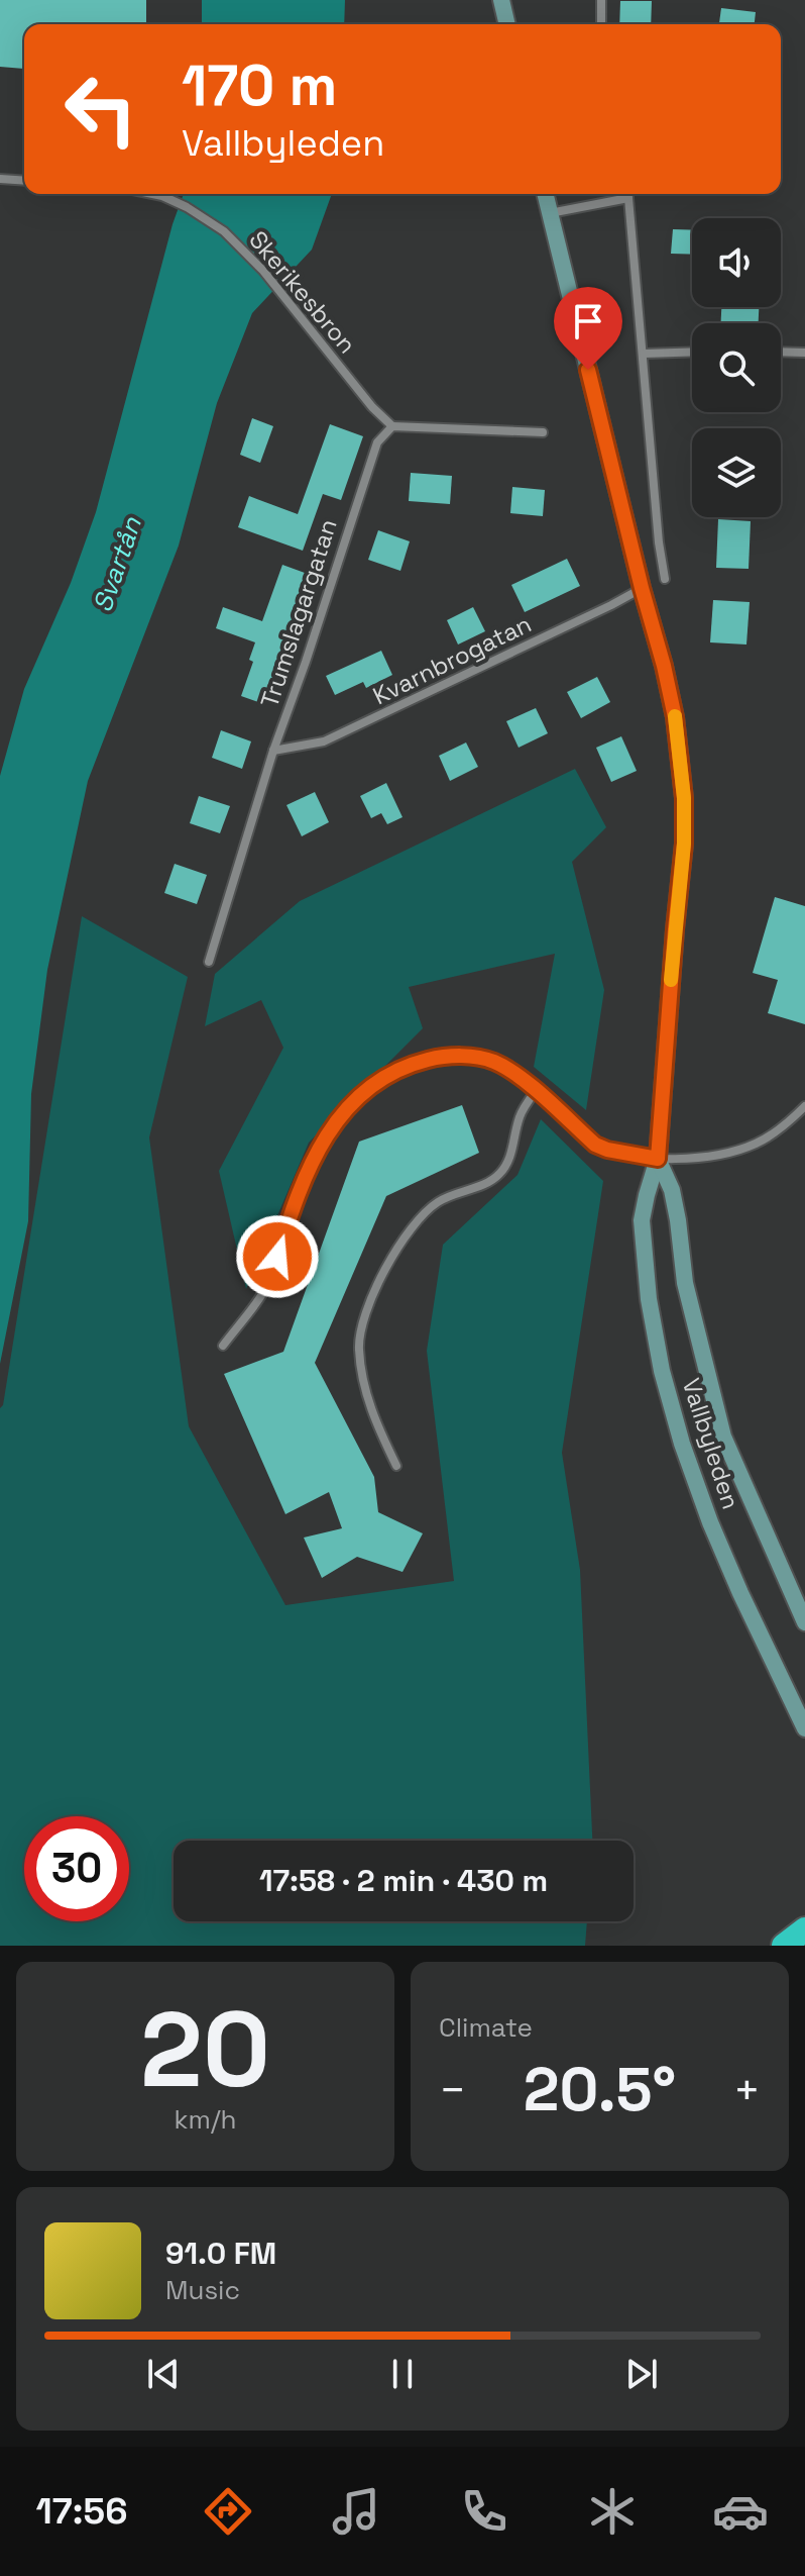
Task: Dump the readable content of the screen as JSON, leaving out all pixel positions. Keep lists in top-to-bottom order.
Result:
{
  "streets": {
    "main road": ["Vallbyleden"],
    "street": ["Skerikesbron", "Trumslagargatan", "Kvarnbrogatan"]
  },
  "crossings": [
    ["Skerikesbron", "Trumslagargatan"],
    ["Trumslagargatan", "Kvarnbrogatan"],
    ["Kvarnbrogatan", "Vallbyleden"]
  ],
  "water": ["Svartån"],
  "page": {
    "turn": ["170 m", "Vallbyleden"],
    "limit": "30",
    "trip": "17:58 · 2 min · 430 m",
    "tile": [
      ["20", "km/h"],
      "Climate"
    ],
    "heat": ["−", "20.5°", "+"],
    "song": ["91.0 FM", "Music"],
    "tabs": "17:56"
  }
}
